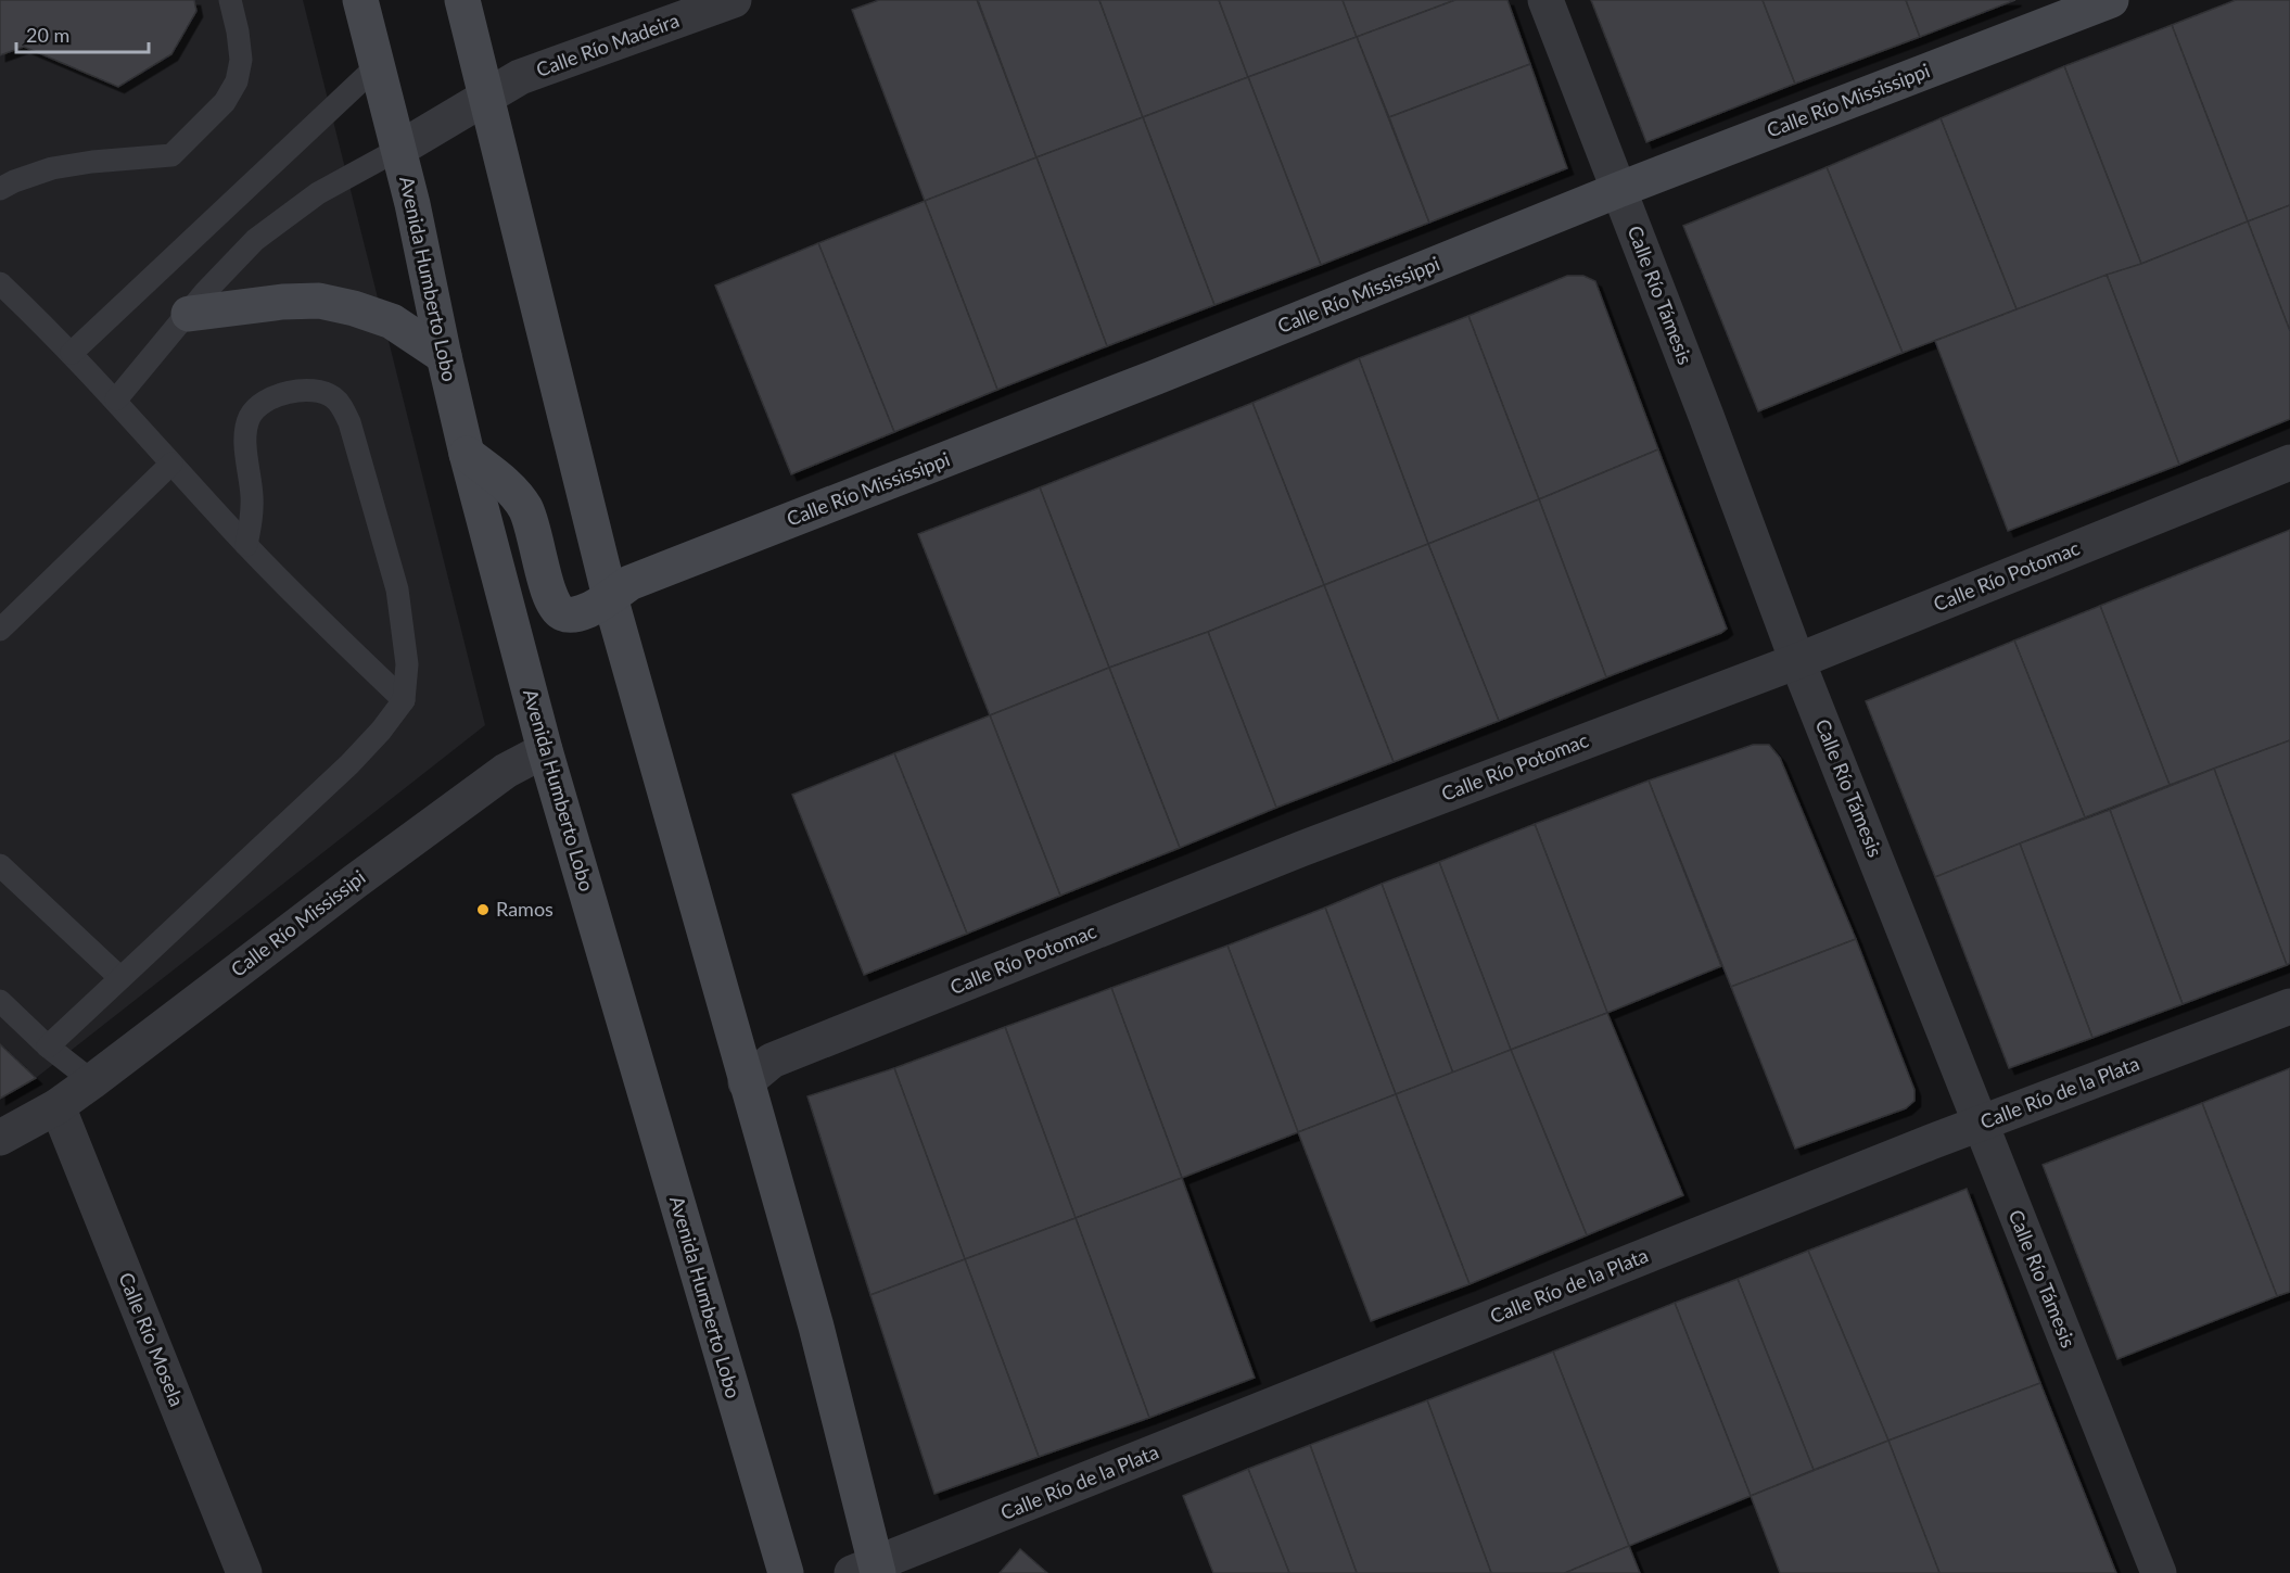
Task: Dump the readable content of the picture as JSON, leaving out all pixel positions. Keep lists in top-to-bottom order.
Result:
{
  "streets": {
    "main road": ["Calle Río Mississippi", "Avenida Humberto Lobo"],
    "street": [
      "Calle Río Madeira",
      "Calle Río Támesis",
      "Calle Río Potomac",
      "Calle Río Mississipi",
      "Calle Río de la Plata",
      "Calle Río Mosela"
    ]
  },
  "crossings": [
    ["Calle Río Madeira", "Avenida Humberto Lobo"],
    ["Calle Río Mississippi", "Avenida Humberto Lobo"],
    ["Calle Río Mississippi", "Calle Río Támesis"],
    ["Avenida Humberto Lobo", "Calle Río Mississipi"],
    ["Calle Río Támesis", "Calle Río Potomac"],
    ["Calle Río Támesis", "Calle Río de la Plata"],
    ["Calle Río Mississipi", "Calle Río Mosela"]
  ],
  "places": ["Ramos"],
  "scale_bar": "20 m"
}
